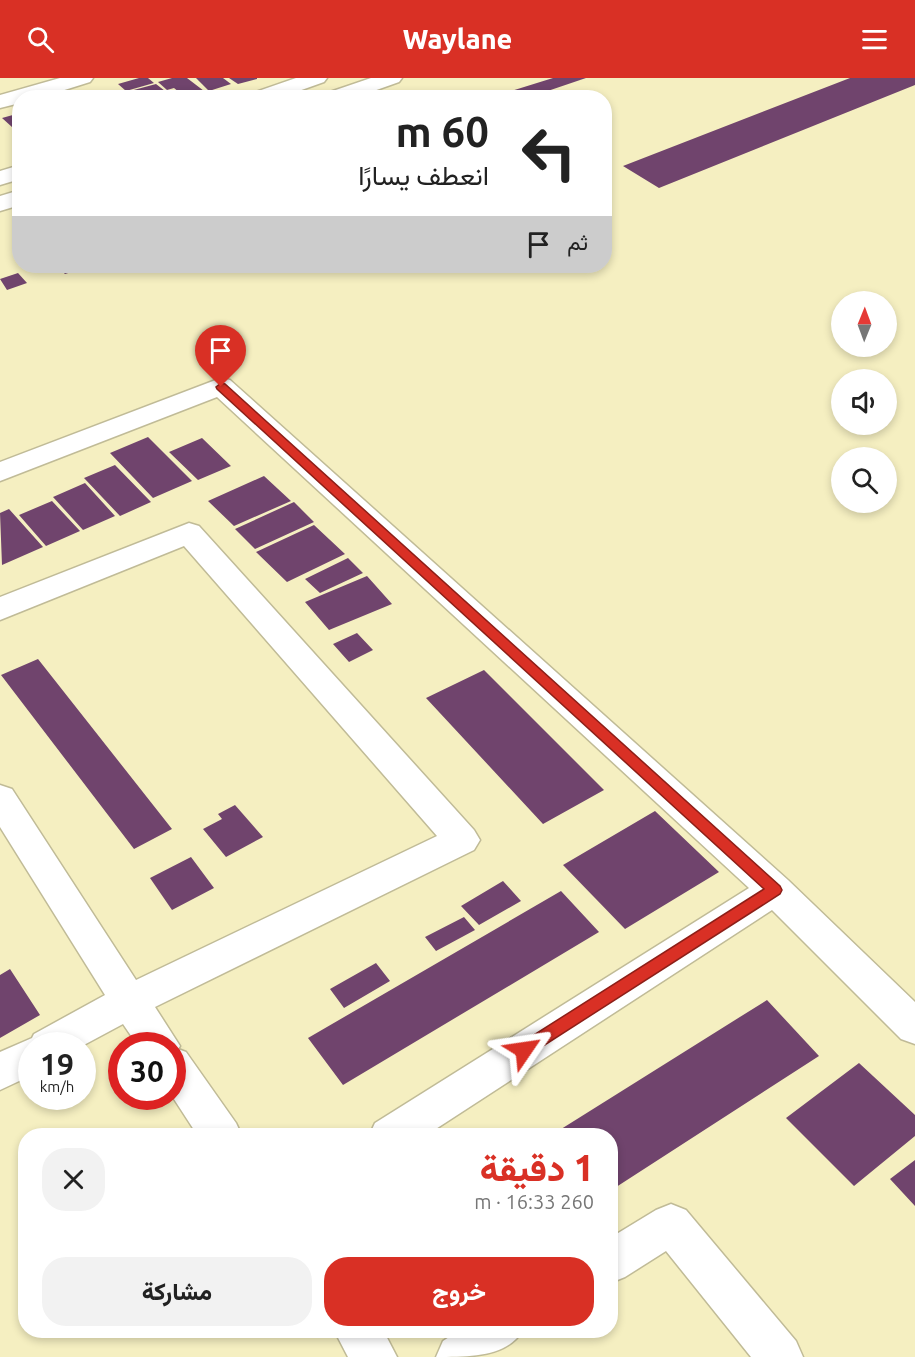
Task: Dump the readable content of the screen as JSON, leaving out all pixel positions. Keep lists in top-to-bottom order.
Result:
{
  "north": "top",
  "page": {
    "header": "Waylane",
    "turn": ["60 m", "انعطف يسارًا"],
    "then": "ثم",
    "speed": "19 km/h",
    "limit": "30",
    "heading": ["1 دقيقة", "260 m · 16:33"],
    "buttons": ["خروج", "مشاركة"]
  }
}
